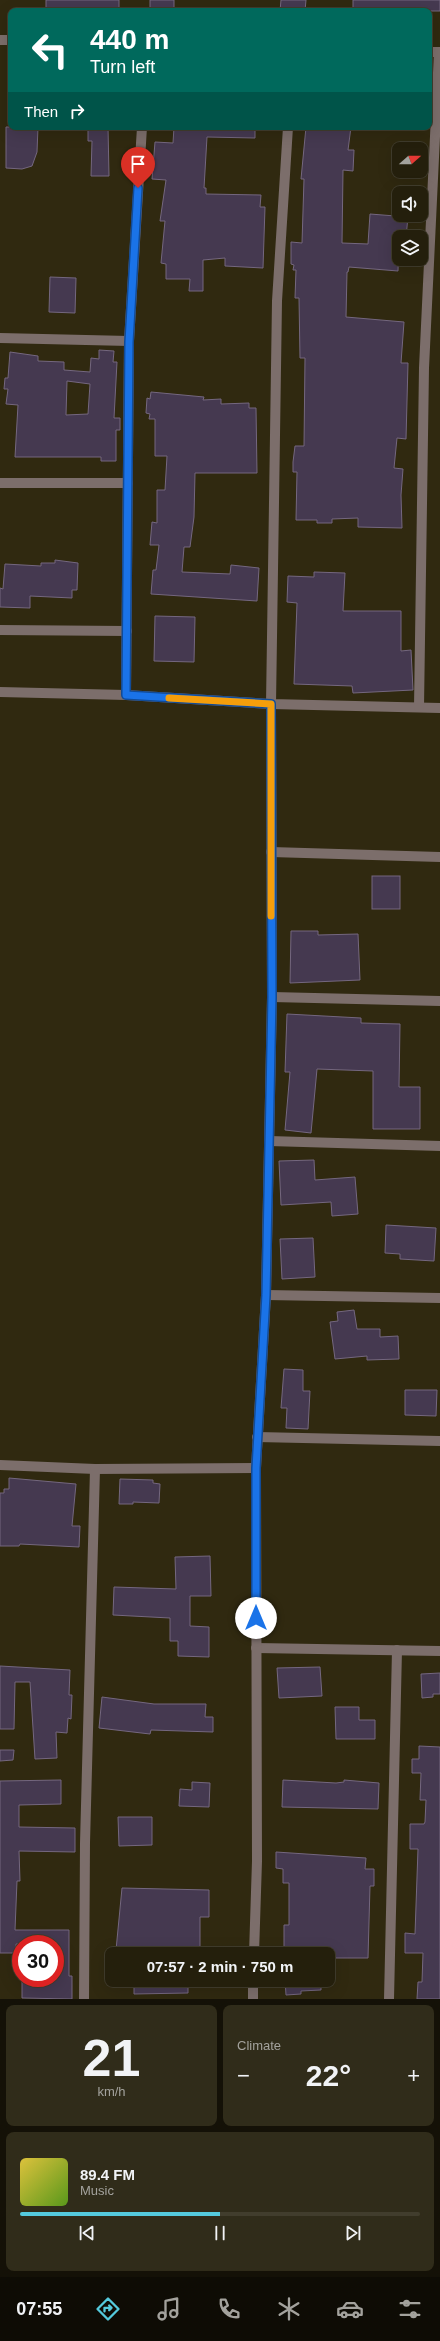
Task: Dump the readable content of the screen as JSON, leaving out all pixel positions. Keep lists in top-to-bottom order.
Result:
{
  "north": "right",
  "page": {
    "turn": ["440 m", "Turn left"],
    "then": "Then",
    "limit": "30",
    "trip": "07:57 · 2 min · 750 m",
    "tile": [
      ["21", "km/h"],
      "Climate"
    ],
    "heat": ["−", "22°", "+"],
    "song": ["89.4 FM", "Music"],
    "tabs": "07:55"
  }
}
